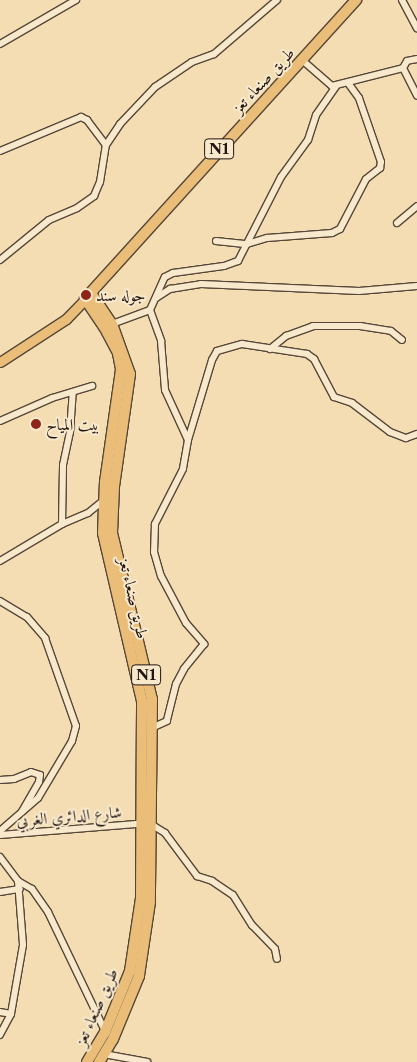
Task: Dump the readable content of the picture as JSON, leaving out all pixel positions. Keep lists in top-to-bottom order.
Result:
{
  "streets": {
    "highway": ["طريق صنعاء تعز", "N1"],
    "street": ["شارع الدائري الغربي"]
  },
  "crossings": [
    ["طريق صنعاء تعز", "شارع الدائري الغربي"]
  ],
  "places": ["جوله سند", "بيت المياح"]
}
